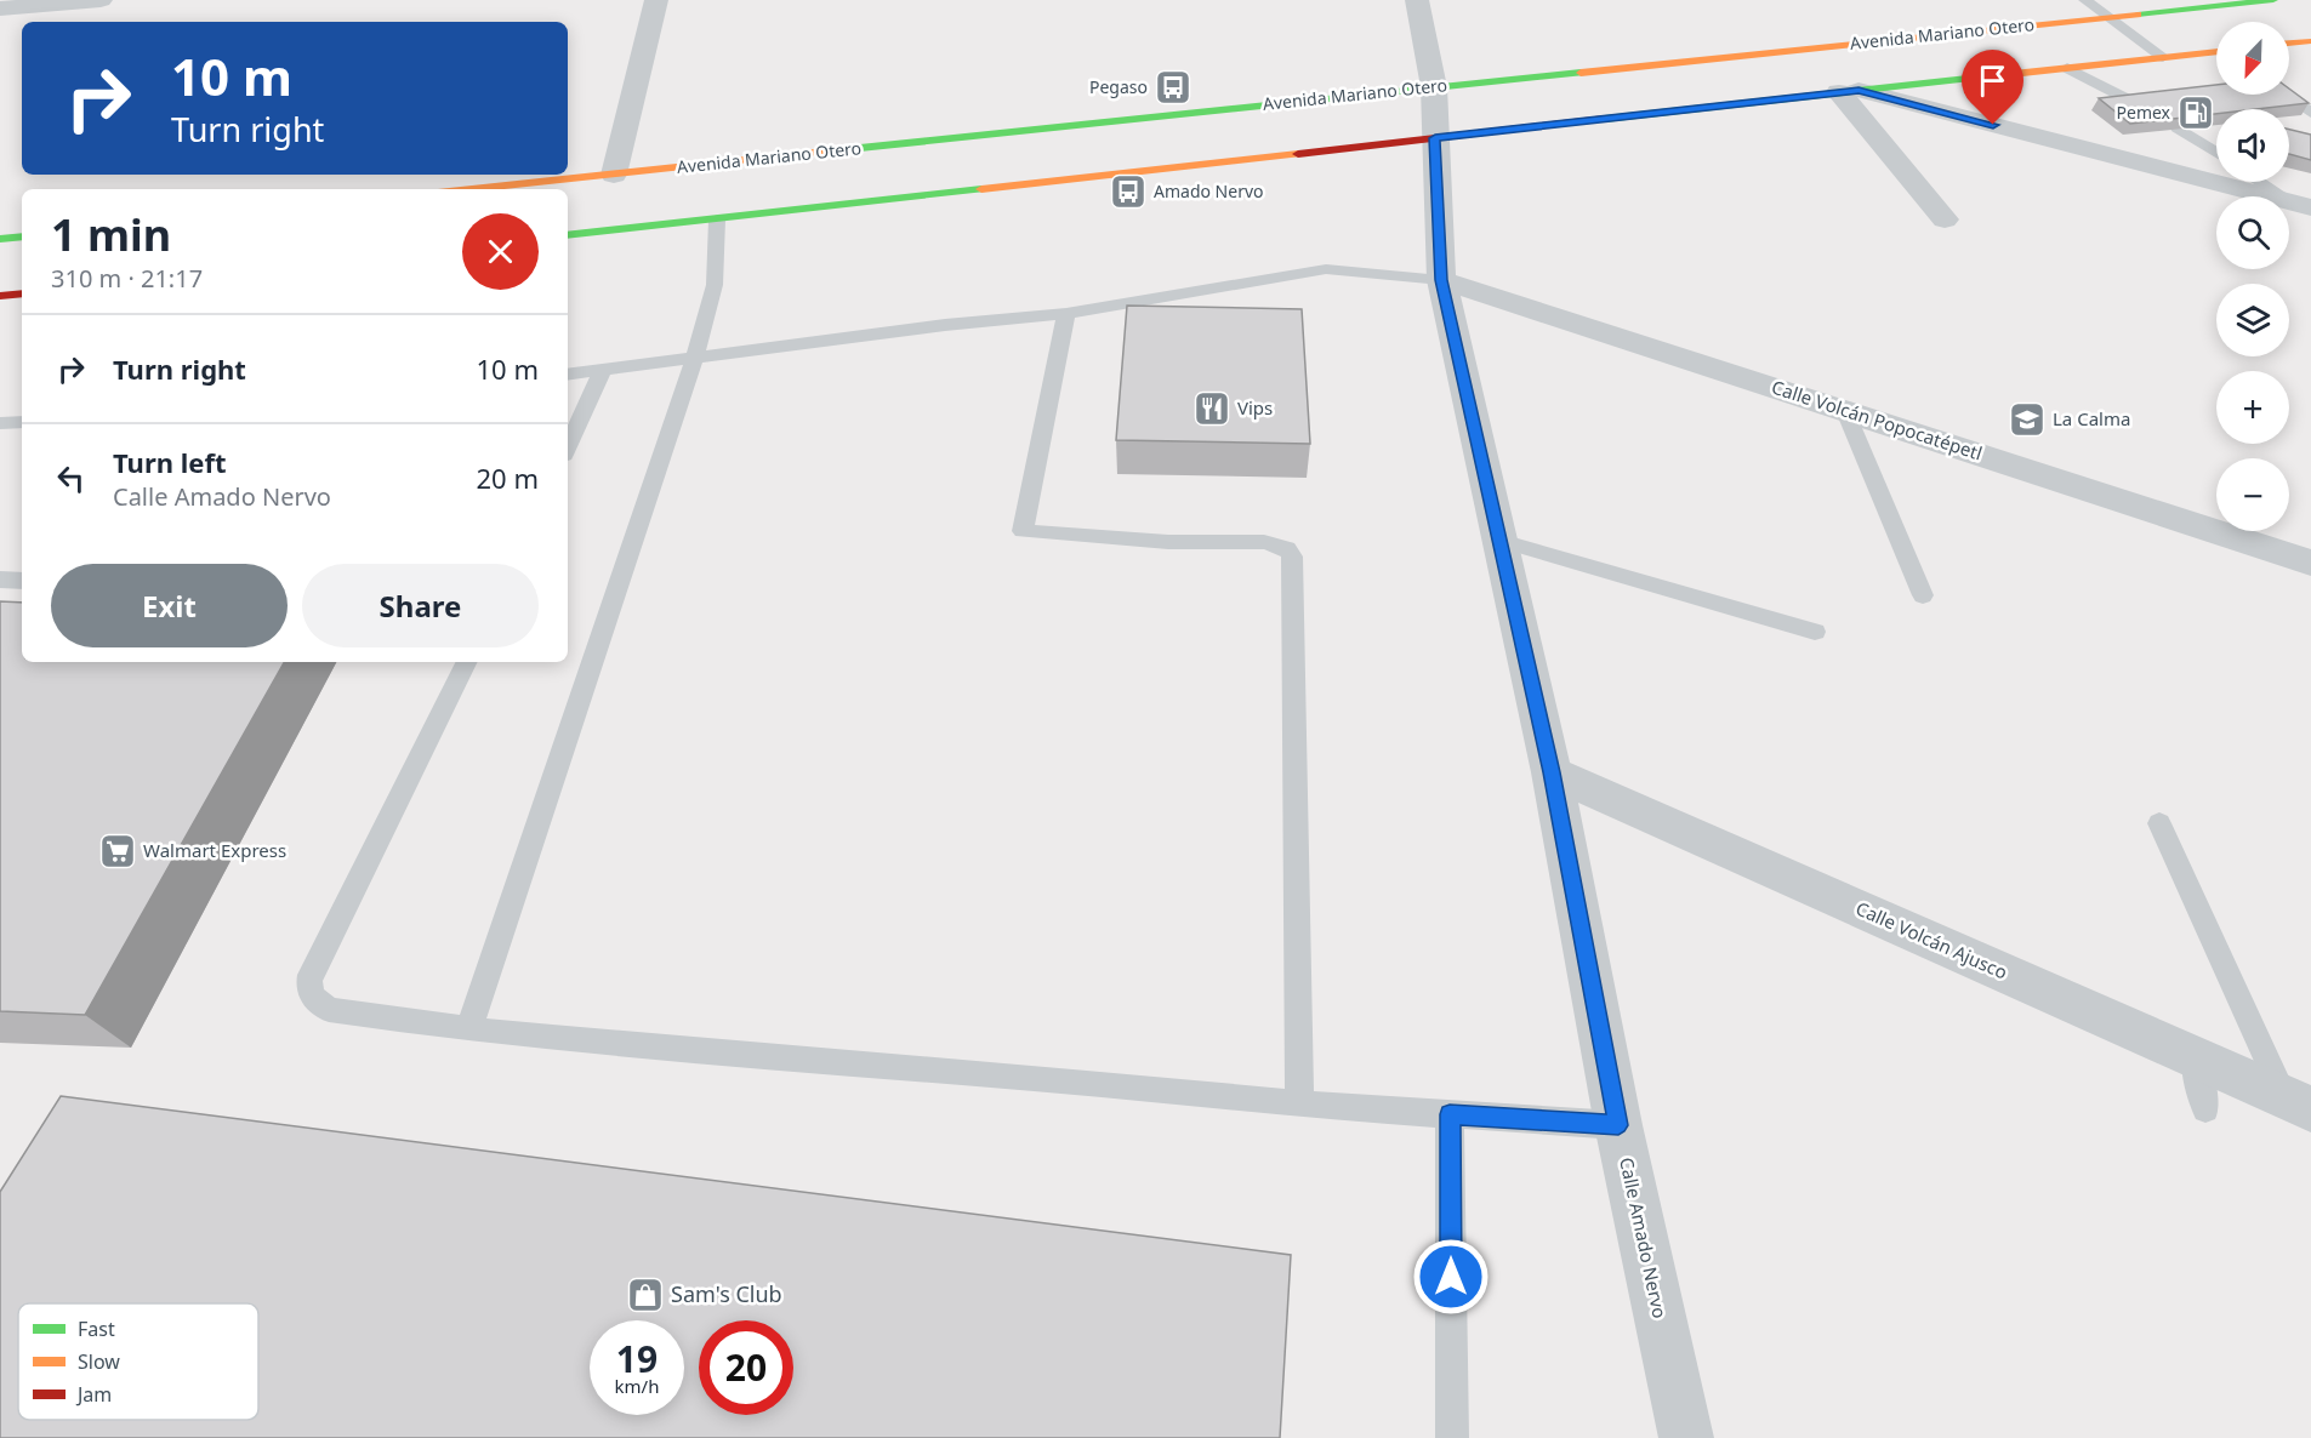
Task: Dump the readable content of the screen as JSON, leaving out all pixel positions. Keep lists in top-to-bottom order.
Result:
{
  "streets": {
    "main road": ["Avenida Mariano Otero"],
    "street": ["Calle Volcán Popocatépetl", "Calle Volcán Ajusco", "Calle Amado Nervo"]
  },
  "crossings": [
    ["Avenida Mariano Otero", "Calle Amado Nervo"],
    ["Calle Volcán Popocatépetl", "Calle Amado Nervo"],
    ["Calle Volcán Ajusco", "Calle Amado Nervo"]
  ],
  "places": {
    "bus stop": ["Pegaso", "Amado Nervo"],
    "fuel station": ["Pemex"],
    "restaurant": ["Vips"],
    "school or university": ["La Calma"],
    "supermarket": ["Walmart Express"],
    "shop": ["Sam's Club"]
  },
  "legend": ["Fast", "Slow", "Jam"],
  "north": "bottom left",
  "page": {
    "map_buttons": ["+", "−"],
    "turn": ["10 m", "Turn right"],
    "heading": ["1 min", "310 m · 21:17"],
    "list": [
      {
        "name": "Turn right",
        "value": "10 m"
      },
      {
        "name": "Turn left",
        "note": "Calle Amado Nervo",
        "value": "20 m"
      }
    ],
    "buttons": ["Exit", "Share"],
    "speed": "19 km/h",
    "limit": "20"
  }
}
